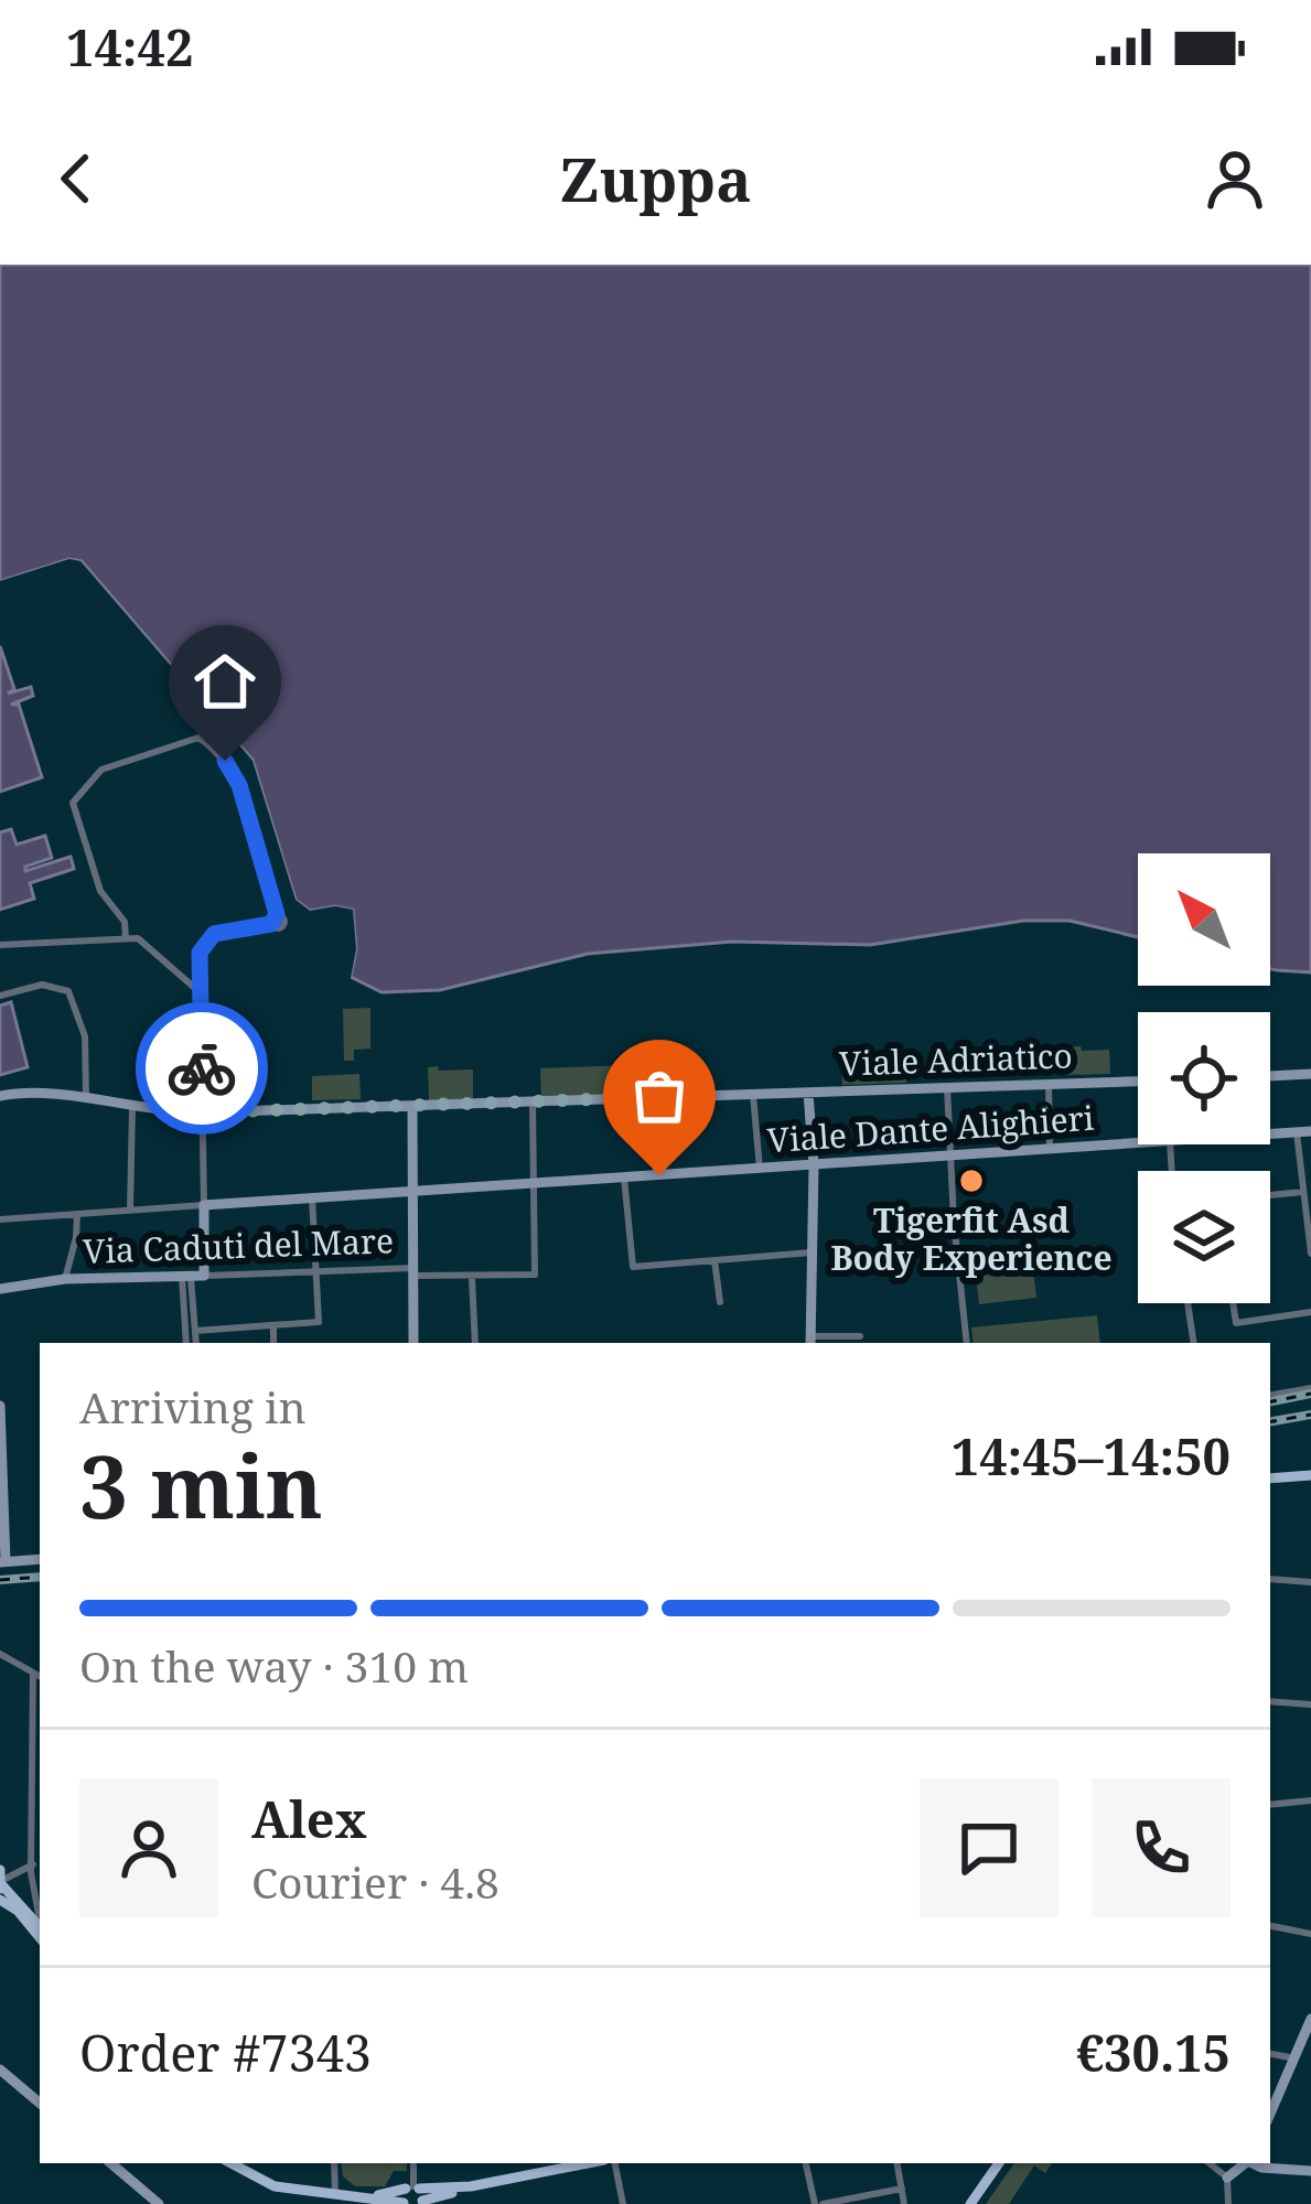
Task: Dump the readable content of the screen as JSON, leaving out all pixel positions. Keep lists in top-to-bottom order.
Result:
{
  "streets": {
    "street": ["Viale Adriatico", "Viale Dante Alighieri", "Via Caduti del Mare"]
  },
  "crossings": [
    ["Viale Dante Alighieri", "Via Caduti del Mare"]
  ],
  "places": ["Tigerfit Asd Body Experience"],
  "north": "top left",
  "page": {
    "status": "14:42",
    "header": "Zuppa",
    "heading": ["3 min", "Arriving in", "14:45–14:50"],
    "panel": [
      "Alex",
      "Courier · 4.8",
      "Order #7343",
      "€30.15"
    ],
    "bar": "On the way · 310 m"
  }
}
